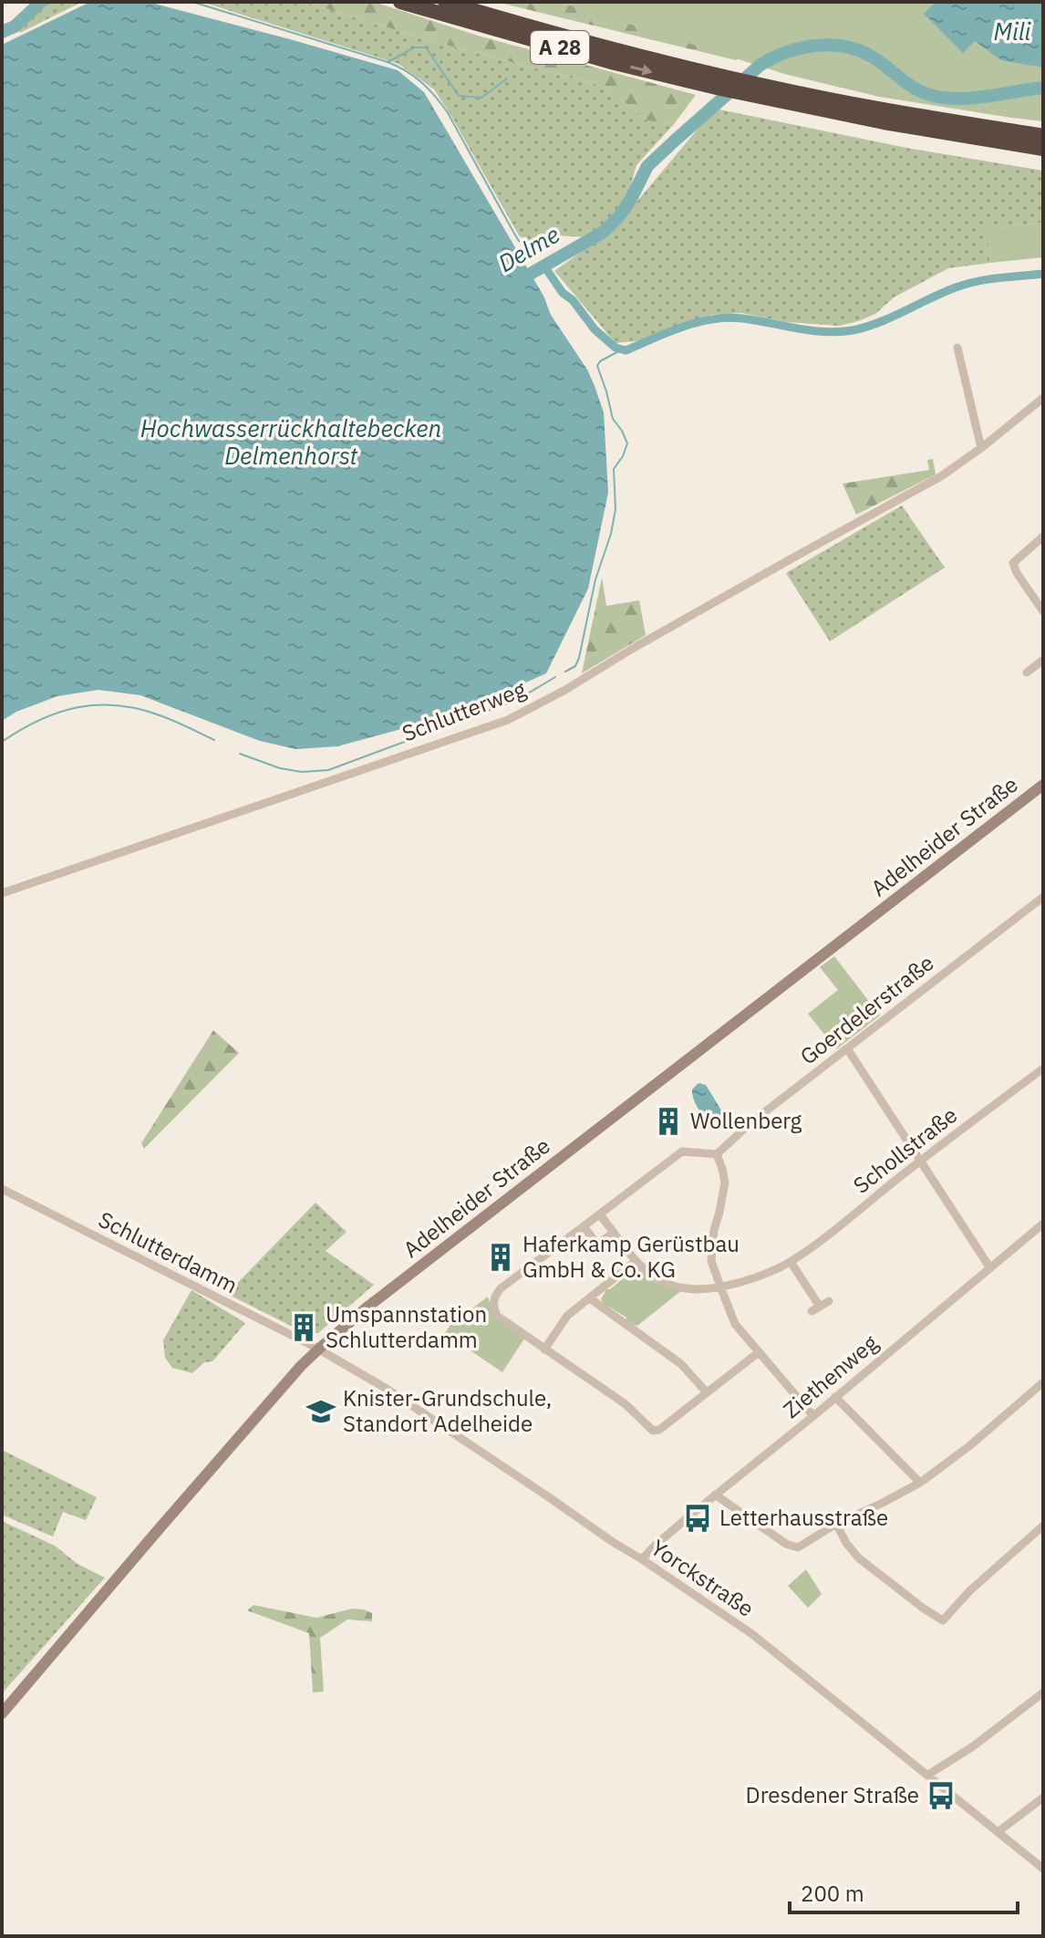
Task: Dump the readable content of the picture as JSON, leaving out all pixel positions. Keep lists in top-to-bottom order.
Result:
{
  "streets": {
    "highway": ["A 28"],
    "main road": ["Adelheider Straße"],
    "street": [
      "Schlutterweg",
      "Goerdelerstraße",
      "Schollstraße",
      "Schlutterdamm",
      "Ziethenweg",
      "Yorckstraße"
    ]
  },
  "crossings": [
    ["Adelheider Straße", "Schlutterdamm"],
    ["Adelheider Straße", "Yorckstraße"],
    ["Schlutterdamm", "Yorckstraße"],
    ["Ziethenweg", "Yorckstraße"]
  ],
  "water": ["Mili", "Delme", "Hochwasserrückhaltebecken Delmenhorst"],
  "places": {
    "building": ["Wollenberg", "Haferkamp Gerüstbau GmbH & Co. KG", "Umspannstation Schlutterdamm"],
    "school or university": ["Knister-Grundschule, Standort Adelheide"],
    "bus stop": ["Letterhausstraße", "Dresdener Straße"]
  },
  "scale_bar": "200 m"
}
